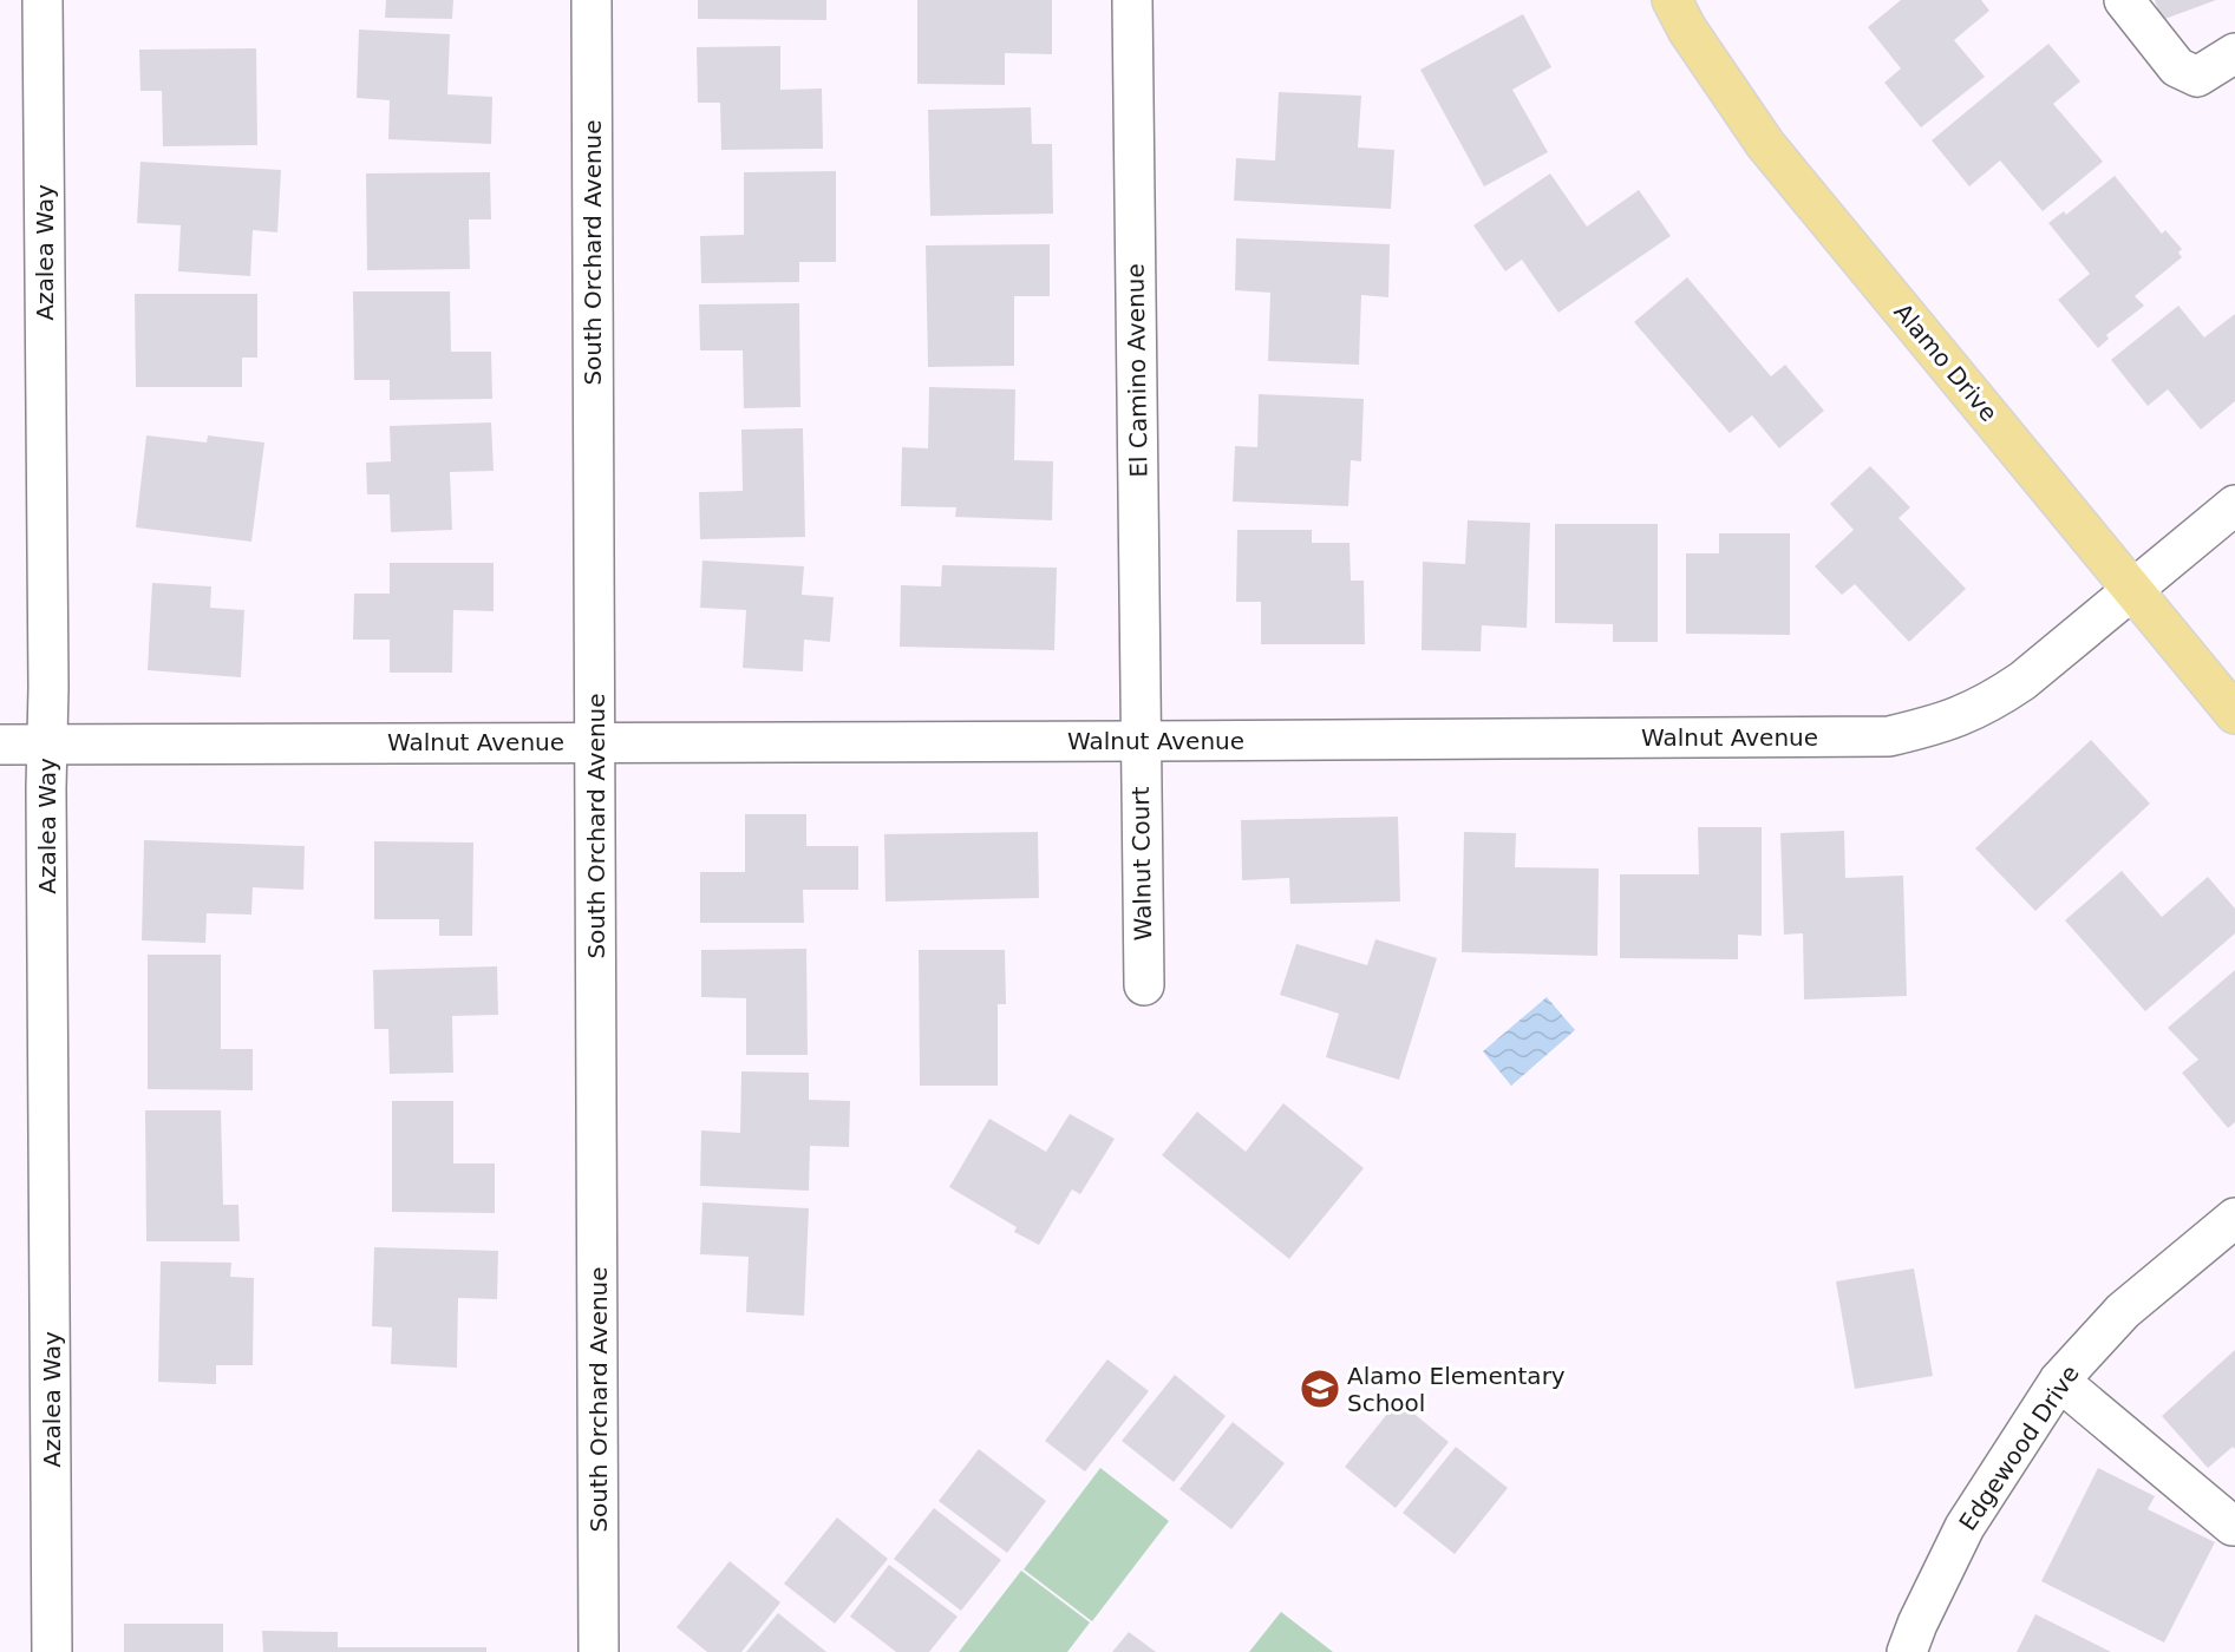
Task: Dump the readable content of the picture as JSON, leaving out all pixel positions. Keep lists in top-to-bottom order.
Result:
{
  "streets": {
    "main road": ["Alamo Drive"],
    "street": [
      "Azalea Way",
      "South Orchard Avenue",
      "El Camino Avenue",
      "Walnut Avenue",
      "Walnut Court",
      "Edgewood Drive"
    ]
  },
  "crossings": [
    ["Azalea Way", "Walnut Avenue"],
    ["South Orchard Avenue", "Walnut Avenue"],
    ["Alamo Drive", "Walnut Avenue"],
    ["El Camino Avenue", "Walnut Avenue"],
    ["El Camino Avenue", "Walnut Court"],
    ["Walnut Avenue", "Walnut Court"]
  ],
  "places": {
    "school or university": ["Alamo Elementary School"]
  }
}
